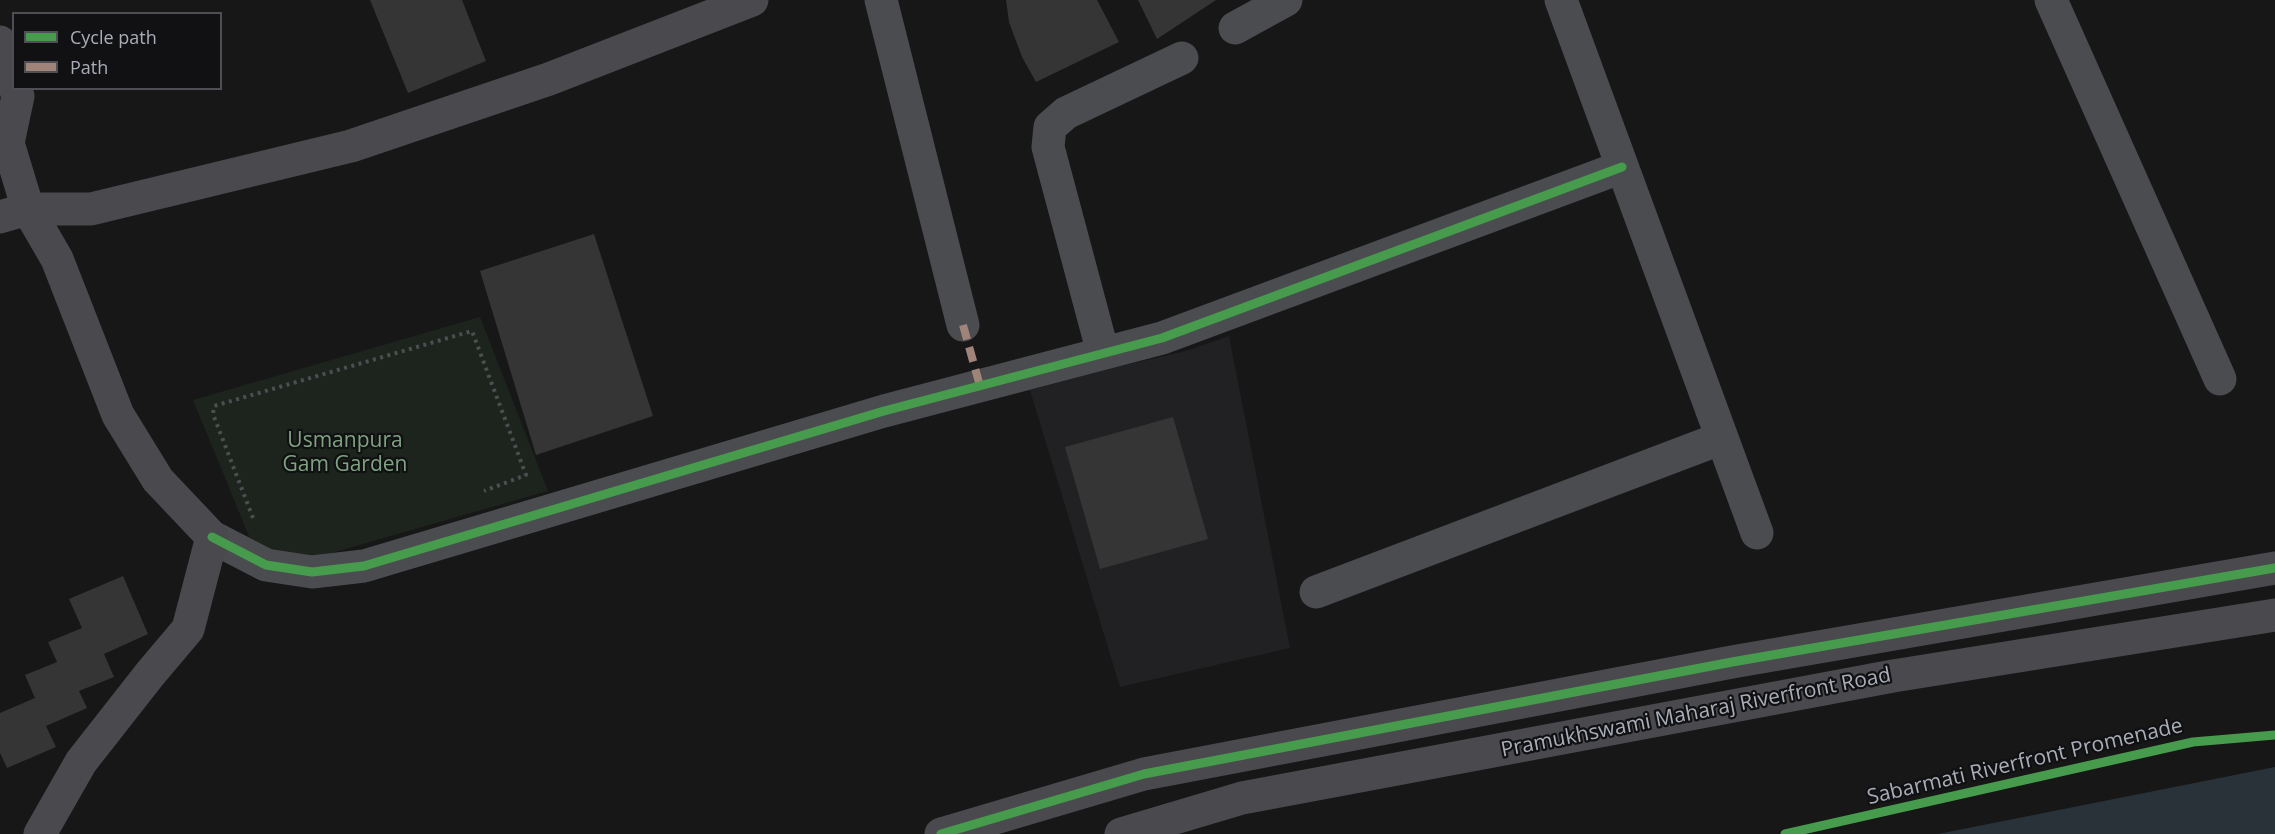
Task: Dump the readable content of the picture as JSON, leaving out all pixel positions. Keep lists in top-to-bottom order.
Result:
{
  "streets": {
    "street": ["Pramukhswami Maharaj Riverfront Road"],
    "cycle path": ["Sabarmati Riverfront Promenade"]
  },
  "parks": ["Usmanpura Gam Garden"],
  "legend": ["Cycle path", "Path"]
}
